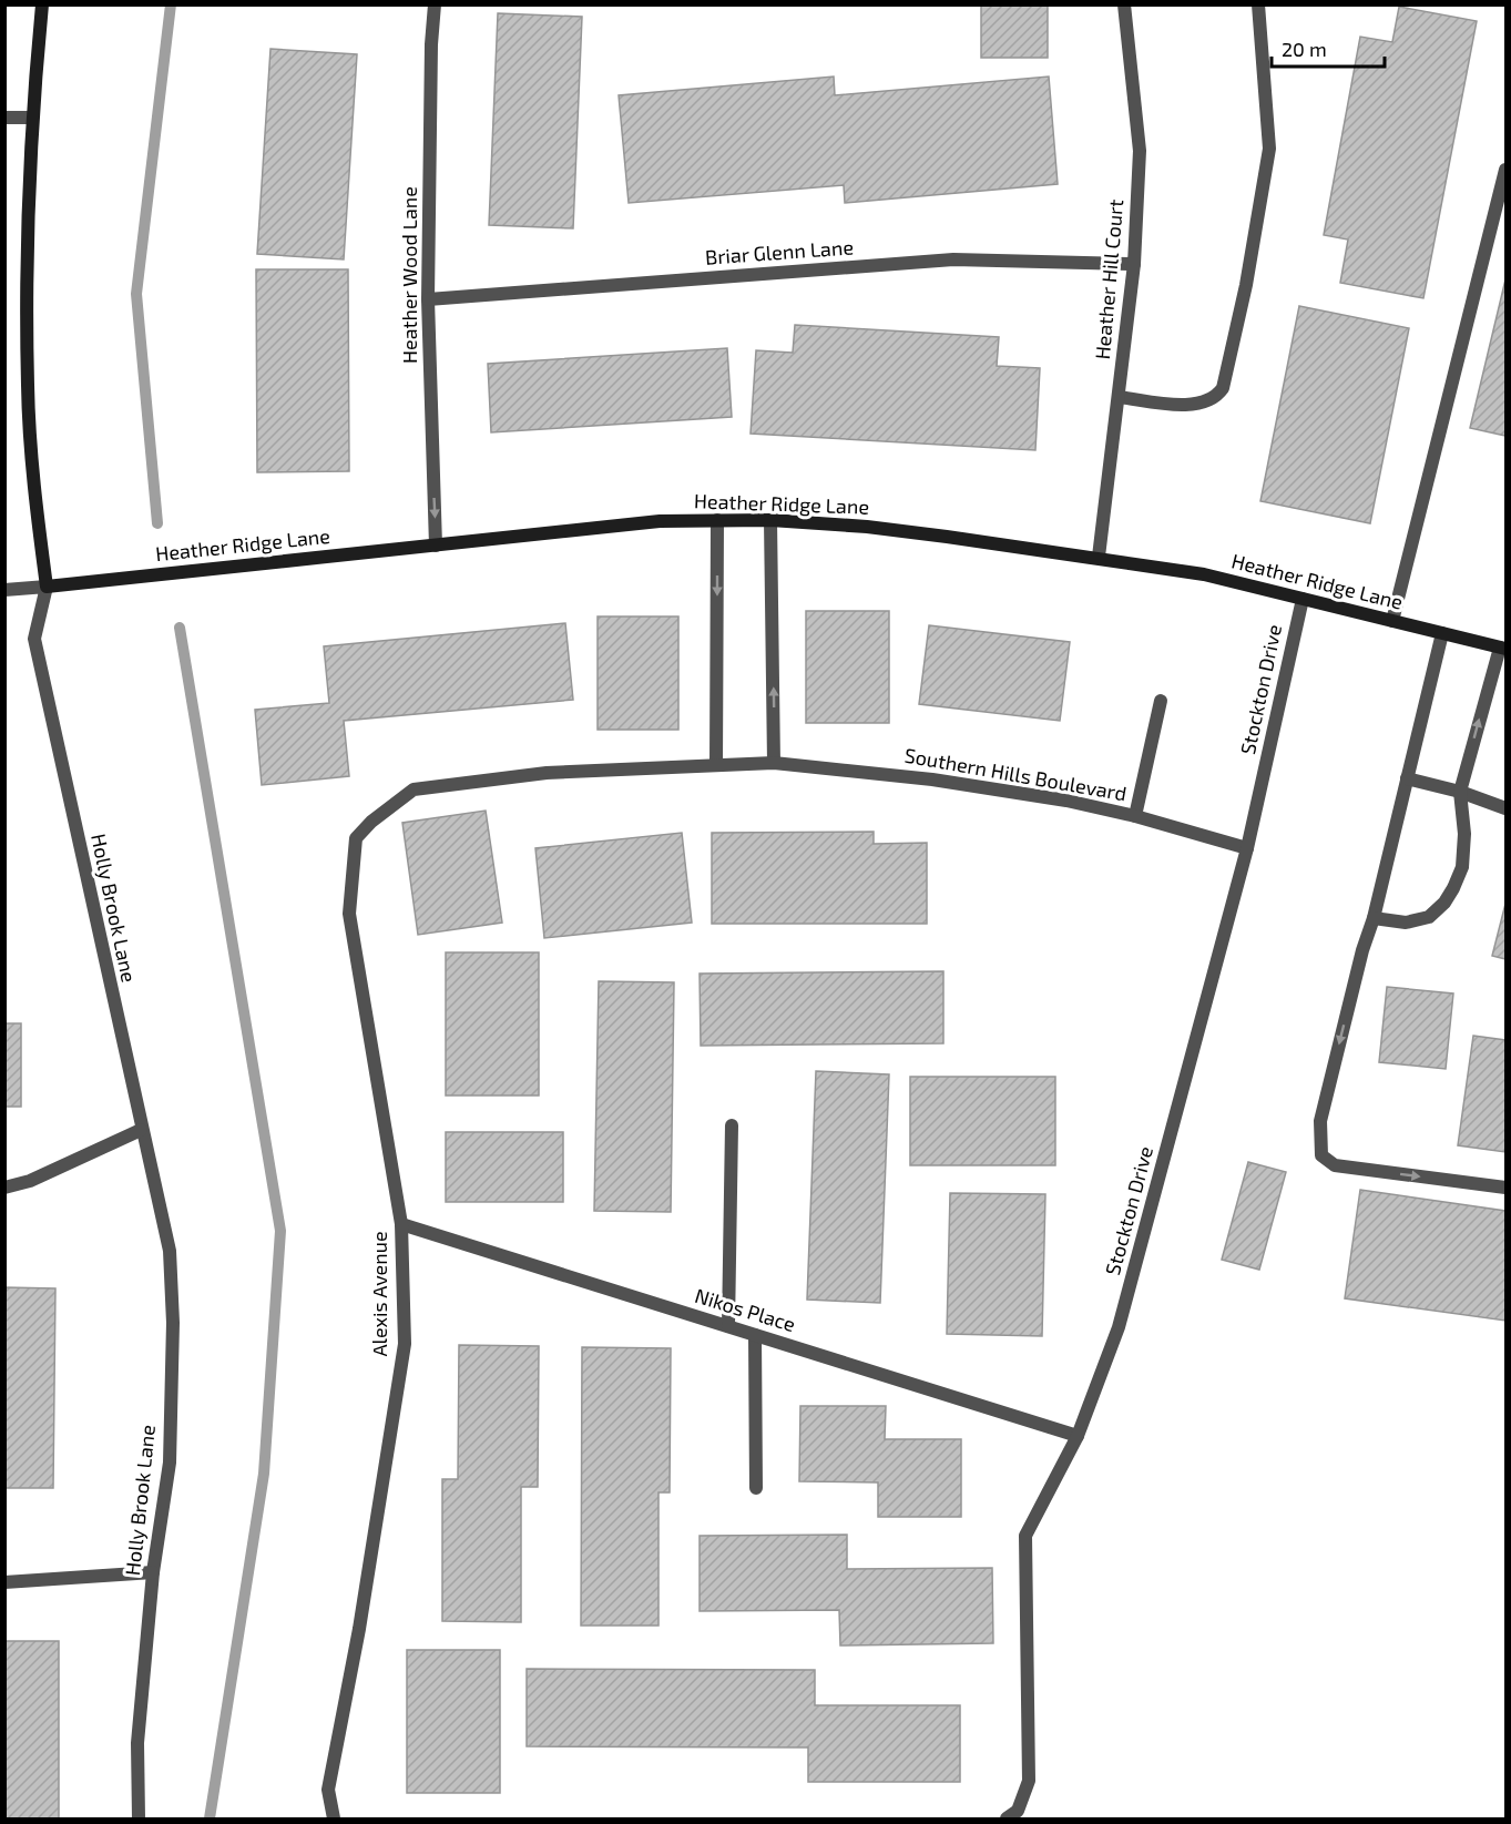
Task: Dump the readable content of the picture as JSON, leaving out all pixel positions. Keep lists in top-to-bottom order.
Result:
{
  "streets": {
    "street": [
      "Briar Glenn Lane",
      "Heather Wood Lane",
      "Heather Hill Court",
      "Heather Ridge Lane",
      "Stockton Drive",
      "Southern Hills Boulevard",
      "Holly Brook Lane",
      "Alexis Avenue",
      "Nikos Place"
    ]
  },
  "crossings": [
    ["Briar Glenn Lane", "Heather Wood Lane"],
    ["Briar Glenn Lane", "Heather Hill Court"],
    ["Heather Wood Lane", "Heather Ridge Lane"],
    ["Heather Hill Court", "Heather Ridge Lane"],
    ["Heather Ridge Lane", "Stockton Drive"],
    ["Heather Ridge Lane", "Holly Brook Lane"],
    ["Stockton Drive", "Southern Hills Boulevard"],
    ["Stockton Drive", "Nikos Place"],
    ["Southern Hills Boulevard", "Alexis Avenue"],
    ["Alexis Avenue", "Nikos Place"]
  ],
  "one_way": ["Heather Wood Lane"],
  "scale_bar": "20 m"
}
